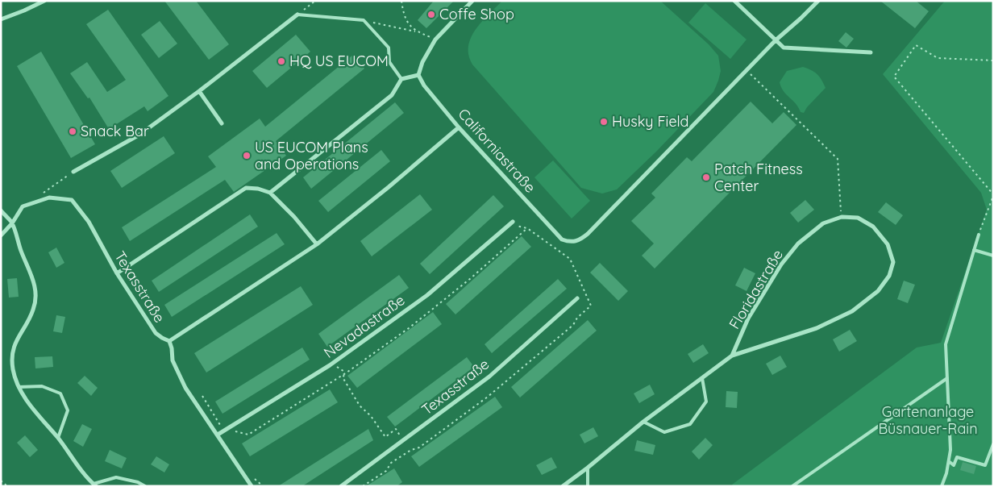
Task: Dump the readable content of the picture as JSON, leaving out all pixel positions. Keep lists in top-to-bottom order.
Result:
{
  "streets": {
    "street": [
      "Californiastraße",
      "Texasstraße",
      "Floridastraße",
      "Nevadastraße"
    ]
  },
  "crossings": [
    ["Texasstraße", "Nevadastraße"]
  ],
  "parks": ["Gartenanlage Büsnauer-Rain"],
  "places": [
    "Coffe Shop",
    "HQ US EUCOM",
    "Husky Field",
    "Snack Bar",
    "US EUCOM Plans and Operations",
    "Patch Fitness Center"
  ]
}
